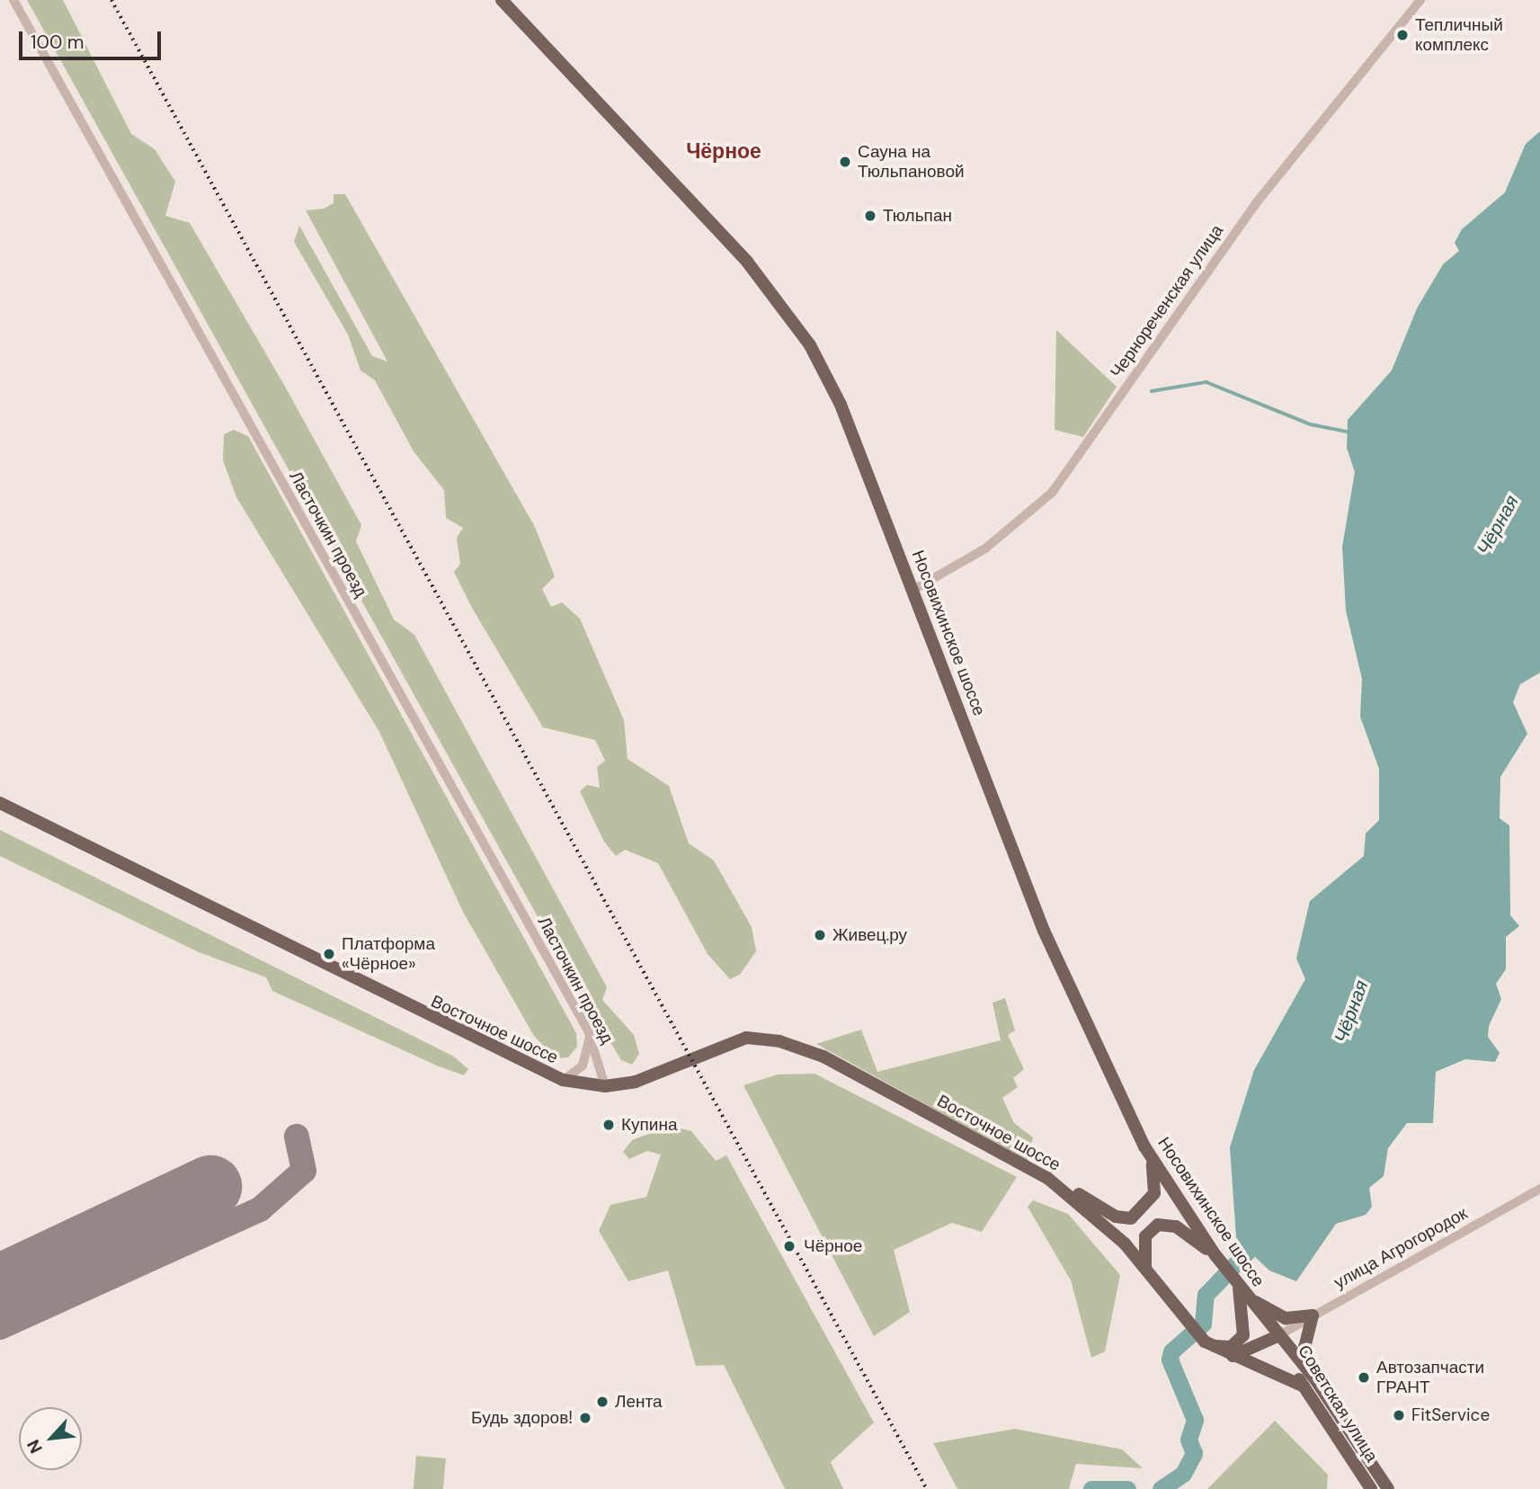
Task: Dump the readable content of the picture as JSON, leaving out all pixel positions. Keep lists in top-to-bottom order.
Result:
{
  "streets": {
    "main road": ["Носовихинское шоссе", "Восточное шоссе", "Советская улица"],
    "street": ["Чернореченская улица", "Ласточкин проезд", "улица Агрогородок"]
  },
  "crossings": [
    ["Чернореченская улица", "Носовихинское шоссе"],
    ["Ласточкин проезд", "Восточное шоссе"],
    ["Носовихинское шоссе", "улица Агрогородок"],
    ["Носовихинское шоссе", "Советская улица"],
    ["Восточное шоссе", "Советская улица"],
    ["улица Агрогородок", "Советская улица"]
  ],
  "districts": ["Чёрное"],
  "water": ["Чёрная"],
  "places": [
    "Тепличный комплекс",
    "Сауна на Тюльпановой",
    "Тюльпан",
    "Живец.ру",
    "Платформа «Чёрное»",
    "Купина",
    "Чёрное",
    "Автозапчасти ГРАНТ",
    "Лента",
    "FitService",
    "Будь здоров!"
  ],
  "scale_bar": "100 m",
  "north": "bottom left"
}
